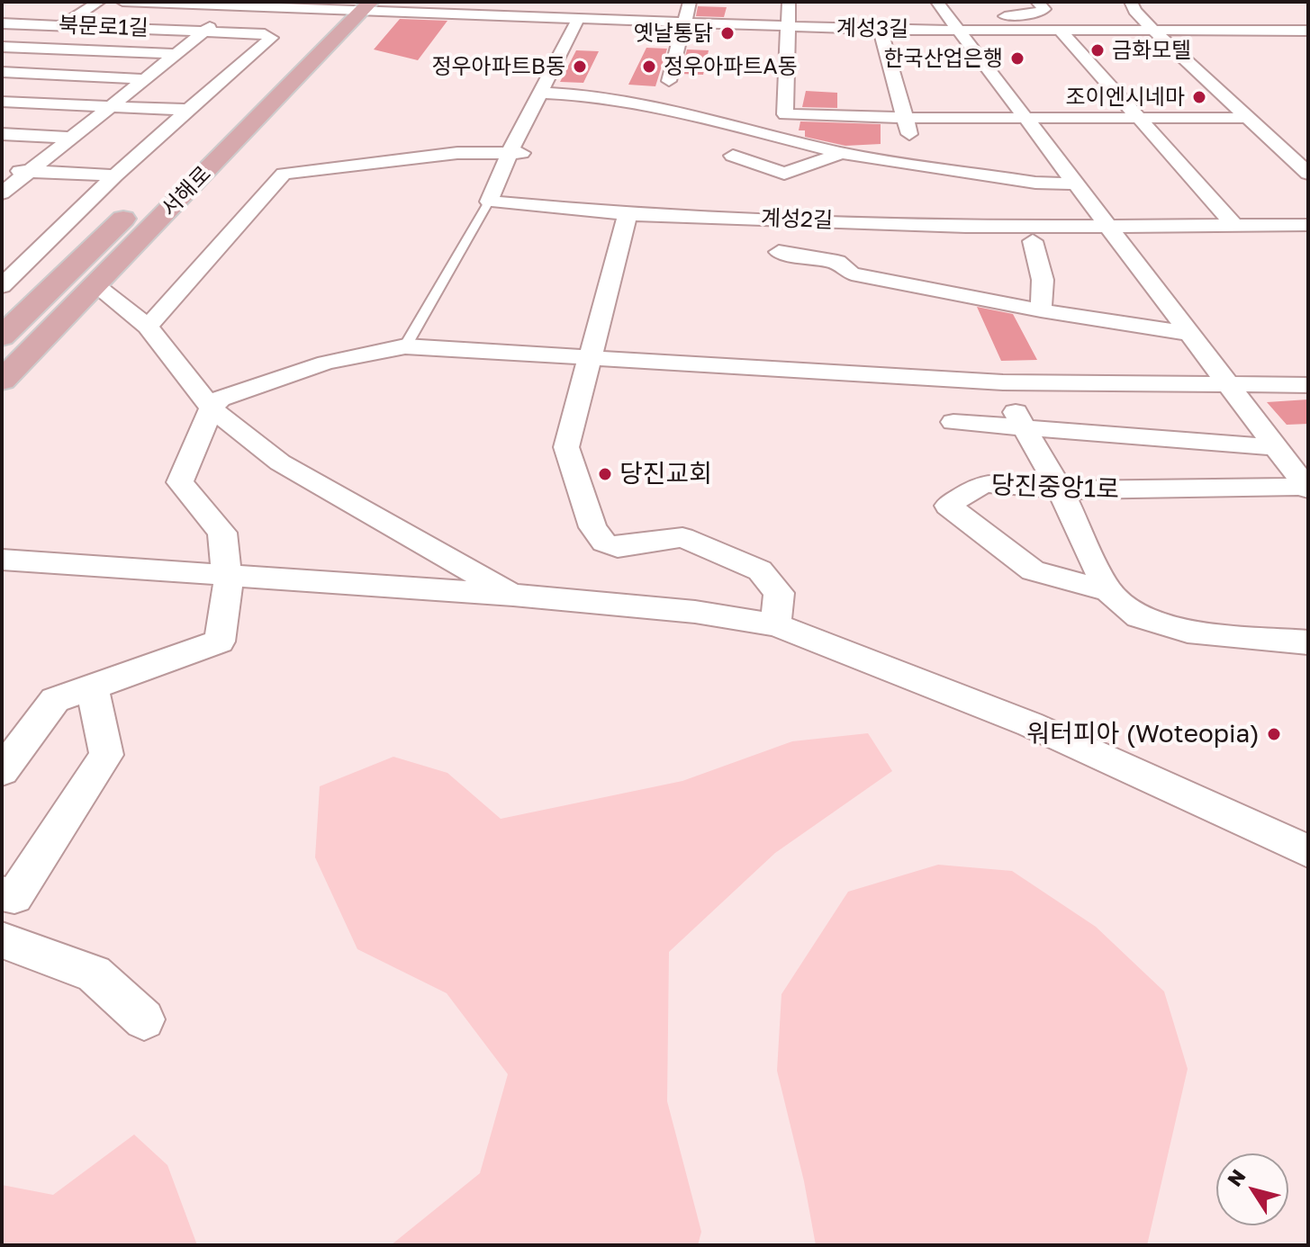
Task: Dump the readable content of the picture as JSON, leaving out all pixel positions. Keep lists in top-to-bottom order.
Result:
{
  "streets": {
    "main road": ["서해로"],
    "street": [
      "북문로1길",
      "계성3길",
      "계성2길",
      "당진중앙1로"
    ]
  },
  "crossings": [
    ["북문로1길", "계성3길"],
    ["계성3길", "서해로"],
    ["계성3길", "당진중앙1로"],
    ["계성2길", "당진중앙1로"]
  ],
  "places": [
    "옛날통닭",
    "금화모텔",
    "한국산업은행",
    "정우아파트B동",
    "정우아파트A동",
    "조이엔시네마",
    "당진교회",
    "워터피아 (Woteopia)"
  ],
  "north": "top left"
}
